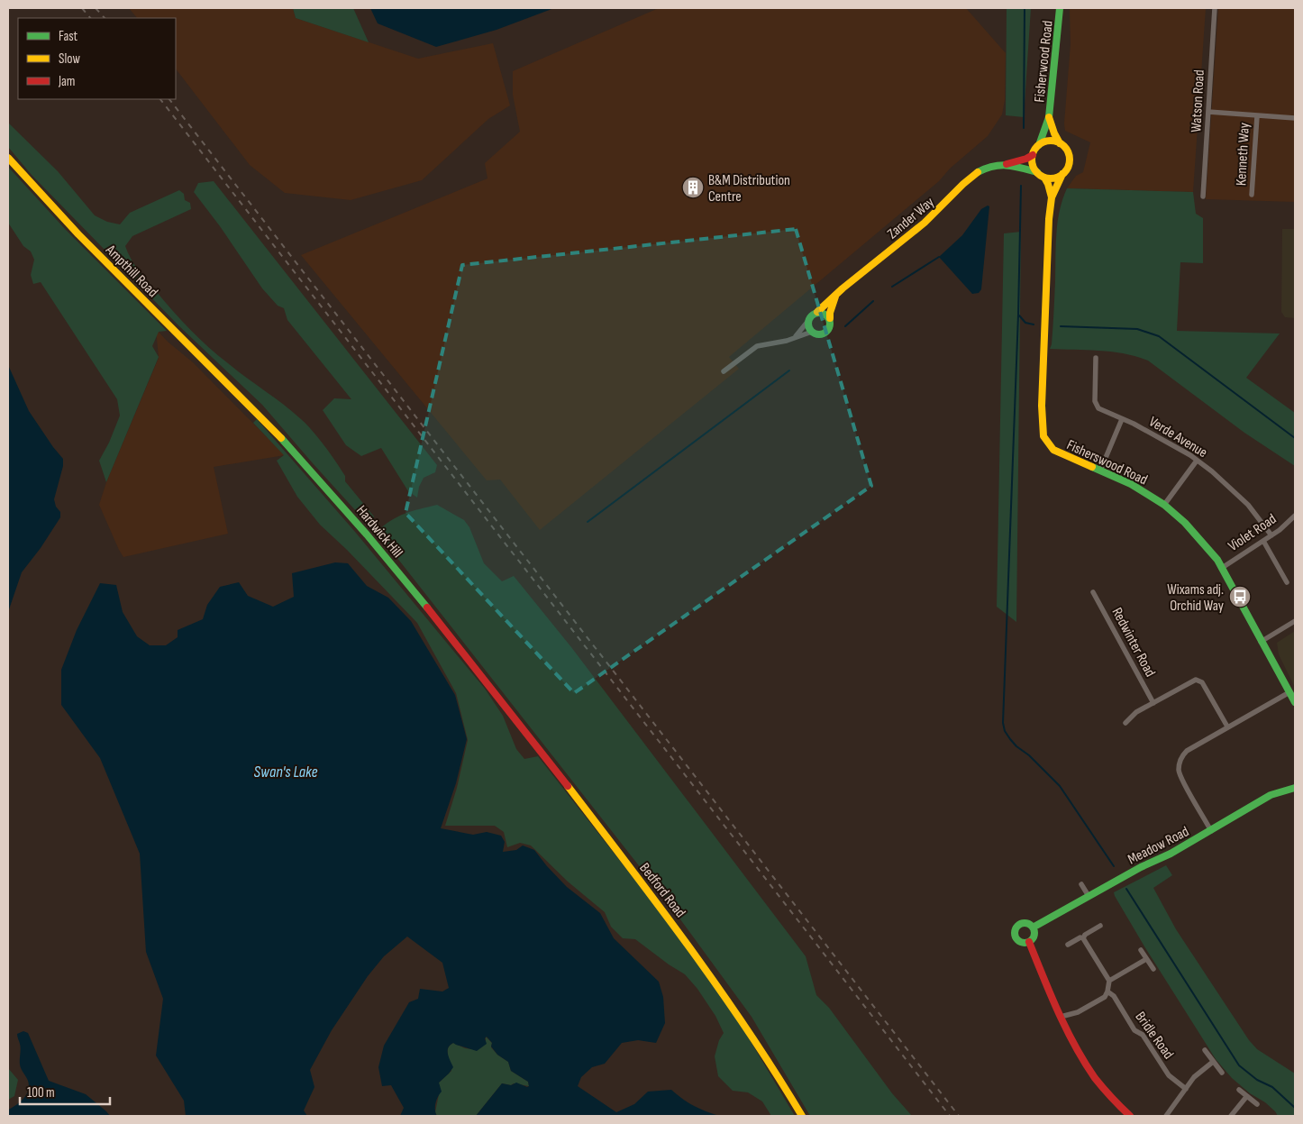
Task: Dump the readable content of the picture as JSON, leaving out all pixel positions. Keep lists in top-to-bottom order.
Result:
{
  "streets": {
    "street": [
      "Fisherwood Road",
      "Watson Road",
      "Kenneth Way",
      "Zander Way",
      "Ampthill Road",
      "Verde Avenue",
      "Fisherswood Road",
      "Hardwick Hill",
      "Violet Road",
      "Redwinter Road",
      "Meadow Road",
      "Bedford Road",
      "Bridle Road"
    ]
  },
  "crossings": [
    ["Fisherwood Road", "Zander Way"],
    ["Watson Road", "Kenneth Way"],
    ["Ampthill Road", "Hardwick Hill"],
    ["Verde Avenue", "Violet Road"],
    ["Fisherswood Road", "Violet Road"],
    ["Hardwick Hill", "Bedford Road"]
  ],
  "water": ["Swan's Lake"],
  "places": {
    "building": ["B&M Distribution Centre"],
    "bus stop": ["Wixams adj. Orchid Way"]
  },
  "legend": ["Fast", "Slow", "Jam"],
  "scale_bar": "100 m"
}
